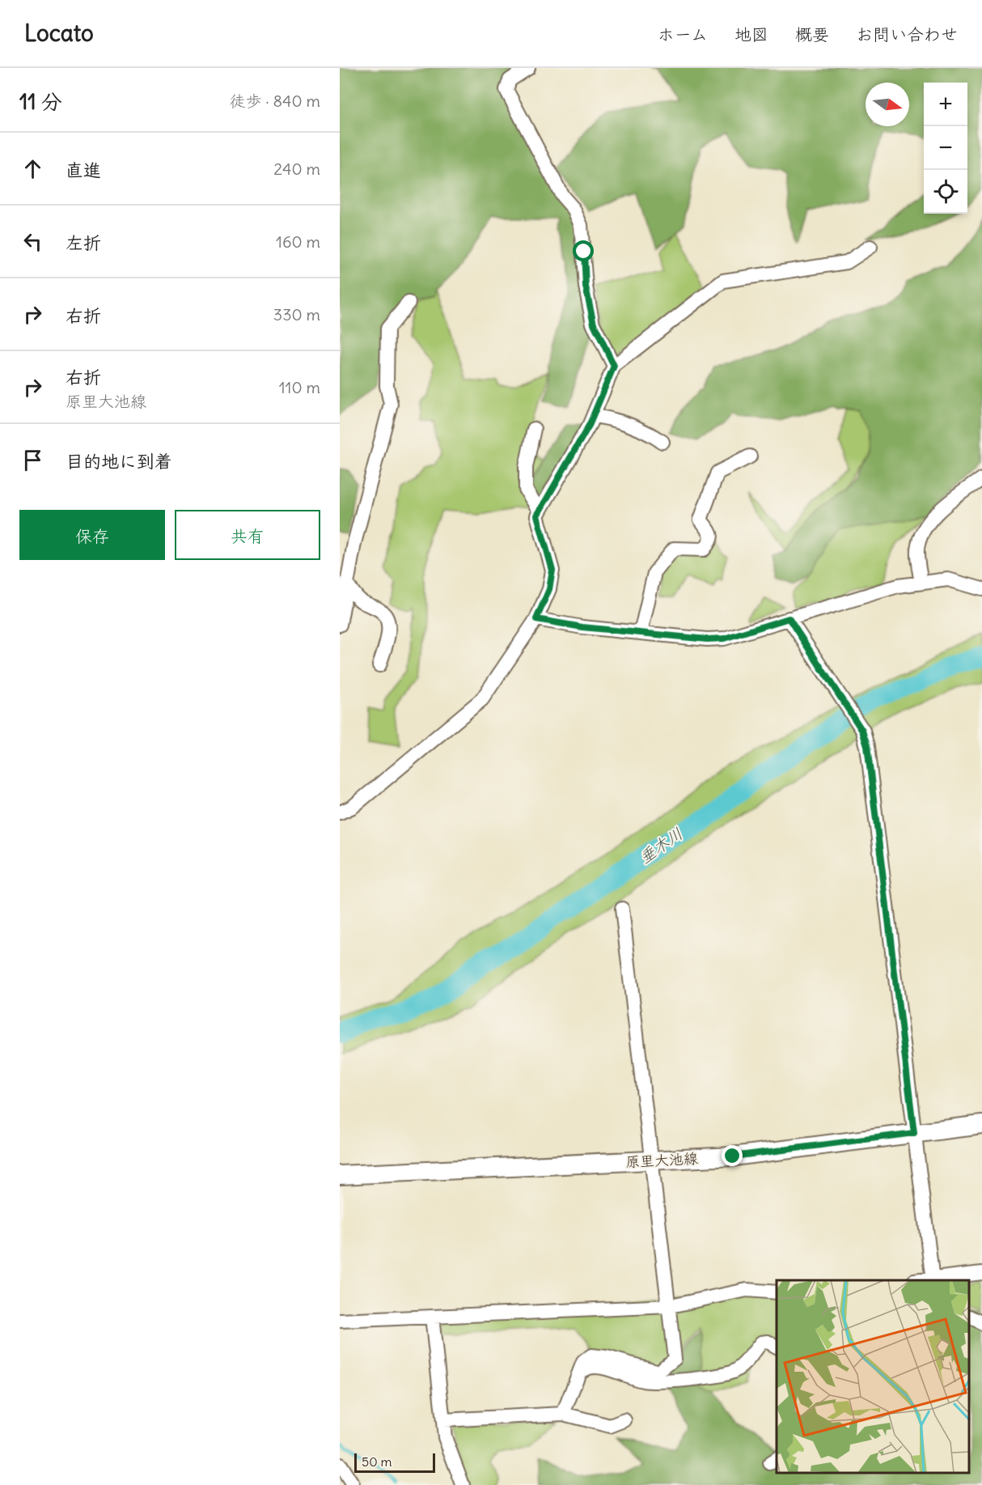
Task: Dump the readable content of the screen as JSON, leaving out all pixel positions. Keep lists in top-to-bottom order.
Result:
{
  "streets": {
    "main road": ["原里大池線"]
  },
  "water": ["垂木川"],
  "scale_bar": "50 m",
  "north": "right",
  "page": {
    "header": "Locato",
    "nav": [
      "ホーム",
      "地図",
      "概要",
      "お問い合わせ"
    ],
    "heading": ["11 分", "徒歩 · 840 m"],
    "map_buttons": ["+", "−"],
    "list": [
      ["直進", "240 m"],
      ["左折", "160 m"],
      ["右折", "330 m"],
      ["右折", "原里大池線", "110 m"],
      "目的地に到着"
    ],
    "buttons": ["保存", "共有"],
    "scale": "50 m"
  }
}
